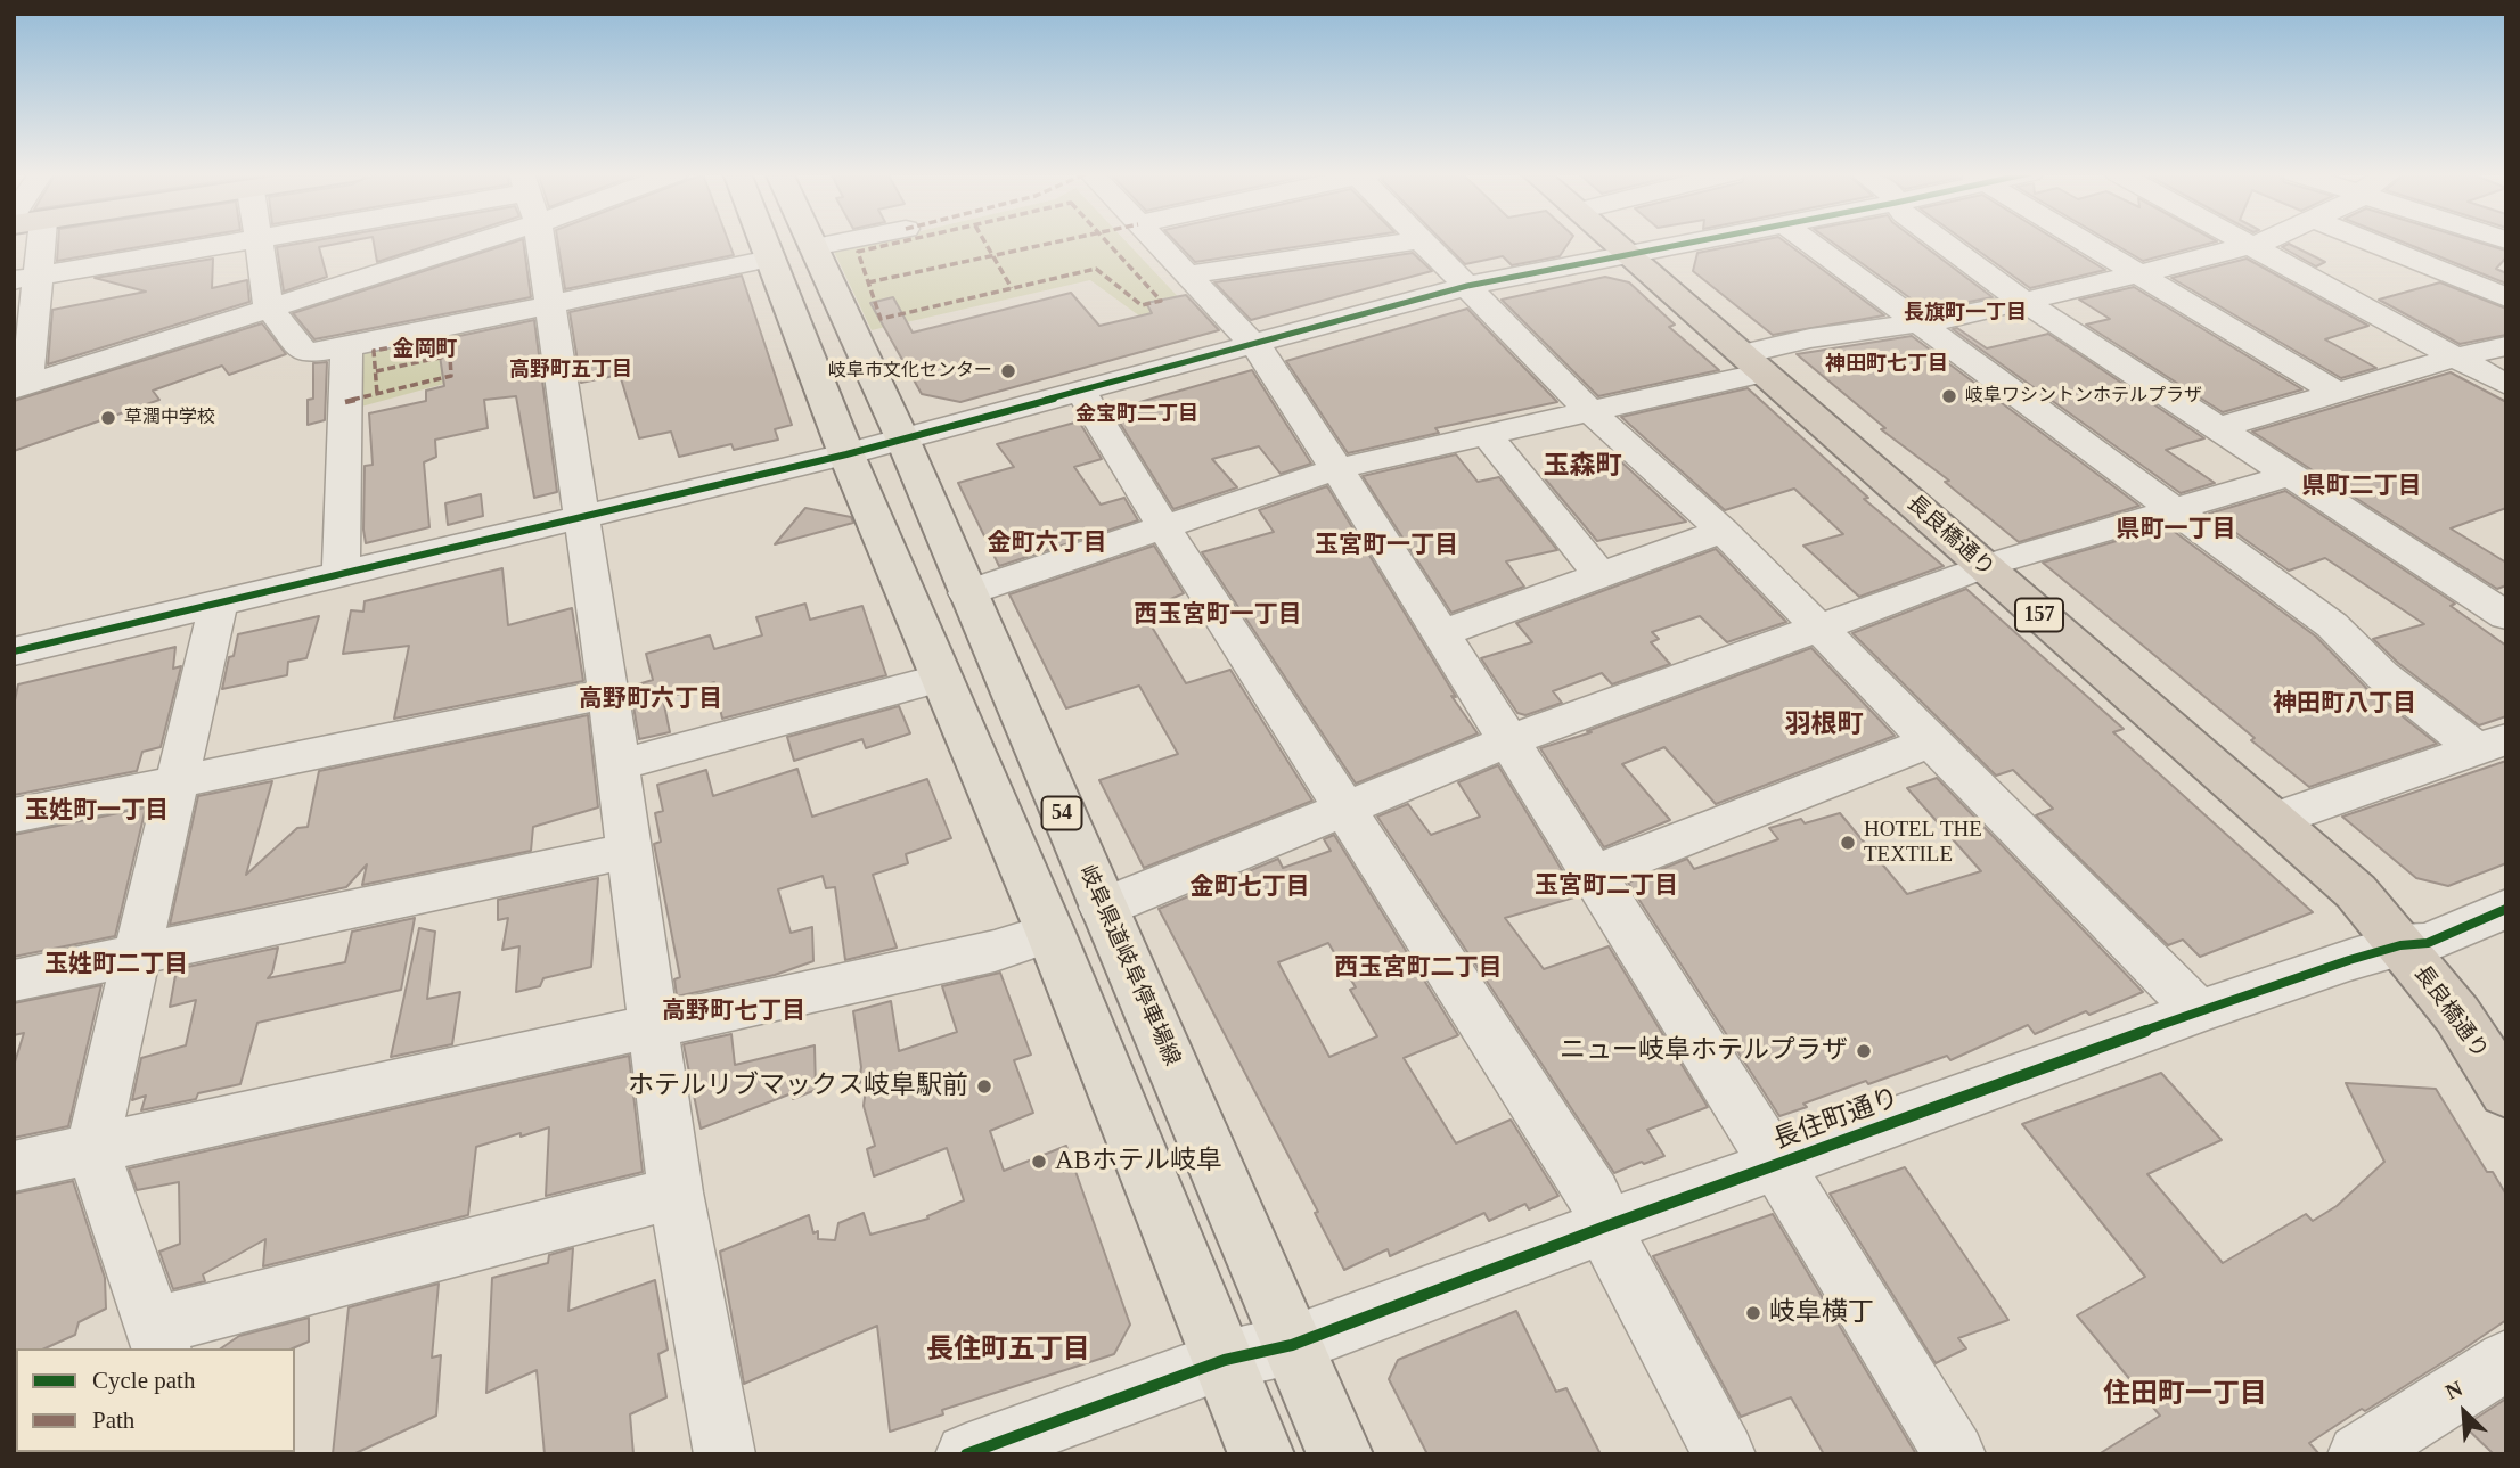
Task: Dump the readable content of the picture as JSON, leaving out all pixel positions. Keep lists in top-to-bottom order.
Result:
{
  "streets": {
    "highway": ["長良橋通り", "157"],
    "main road": ["54", "岐阜県道岐阜停車場線"],
    "street": ["長住町通り"]
  },
  "crossings": [
    ["長良橋通り", "長住町通り"],
    ["54", "長住町通り"],
    ["岐阜県道岐阜停車場線", "長住町通り"]
  ],
  "districts": [
    "長旗町一丁目",
    "金岡町",
    "神田町七丁目",
    "高野町五丁目",
    "金宝町二丁目",
    "玉森町",
    "県町二丁目",
    "県町一丁目",
    "金町六丁目",
    "玉宮町一丁目",
    "西玉宮町一丁目",
    "高野町六丁目",
    "神田町八丁目",
    "羽根町",
    "玉姓町一丁目",
    "玉宮町二丁目",
    "金町七丁目",
    "玉姓町二丁目",
    "西玉宮町二丁目",
    "高野町七丁目",
    "長住町五丁目",
    "住田町一丁目"
  ],
  "places": [
    "岐阜市文化センター",
    "岐阜ワシントンホテルプラザ",
    "草潤中学校",
    "HOTEL THE TEXTILE",
    "ニュー岐阜ホテルプラザ",
    "ホテルリブマックス岐阜駅前",
    "ABホテル岐阜",
    "岐阜横丁"
  ],
  "legend": ["Cycle path", "Path"],
  "north": "top left"
}
